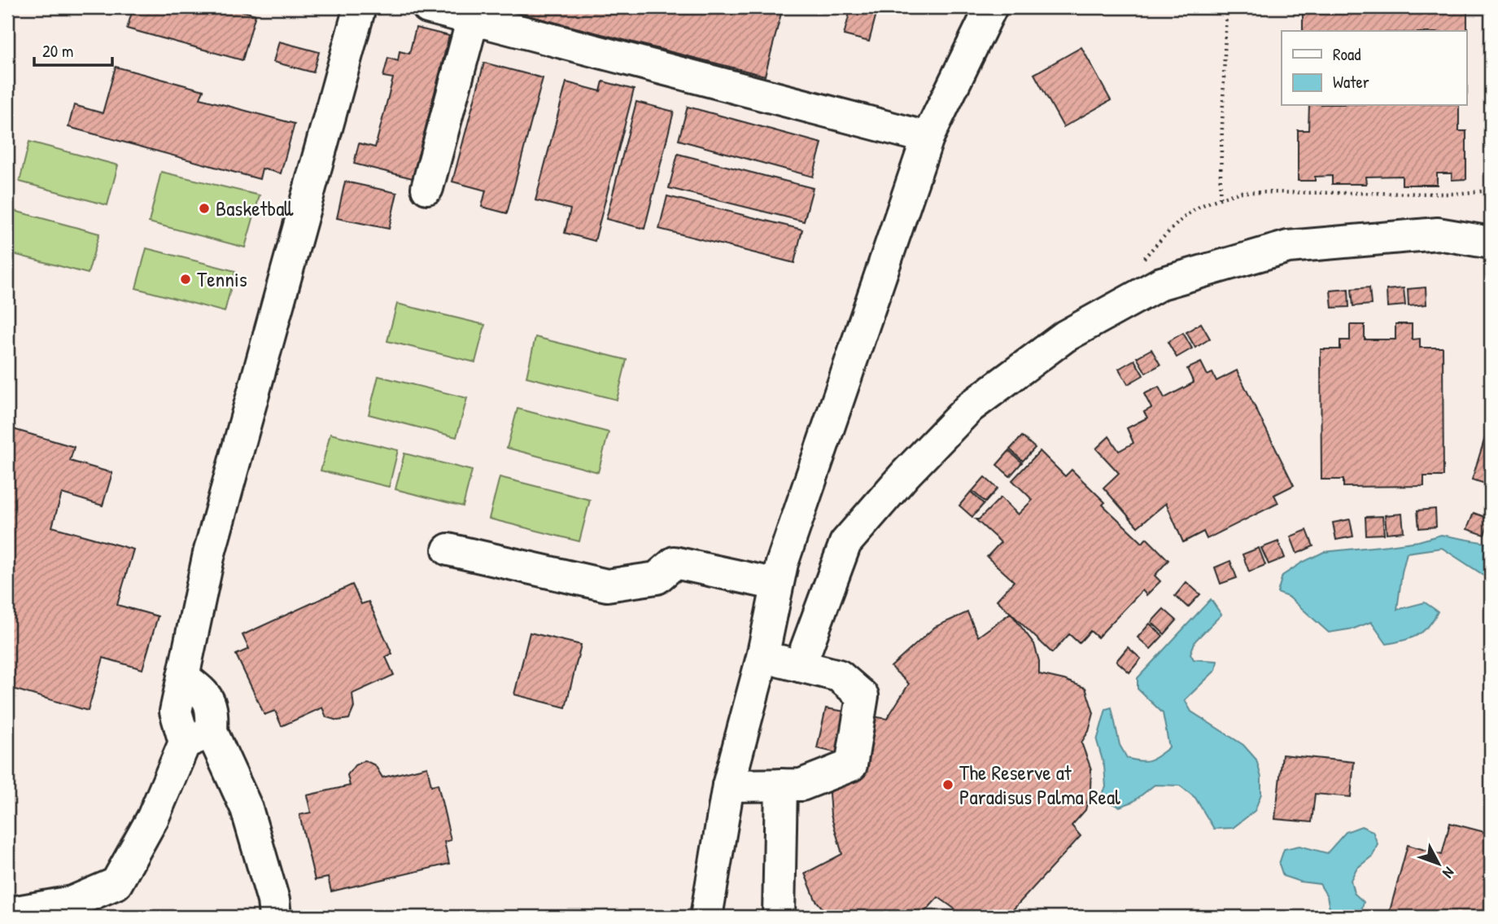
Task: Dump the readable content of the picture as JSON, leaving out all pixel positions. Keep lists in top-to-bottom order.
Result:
{
  "places": ["Basketball", "Tennis", "The Reserve at Paradisus Palma Real"],
  "legend": ["Road", "Water"],
  "scale_bar": "20 m",
  "north": "bottom right"
}
